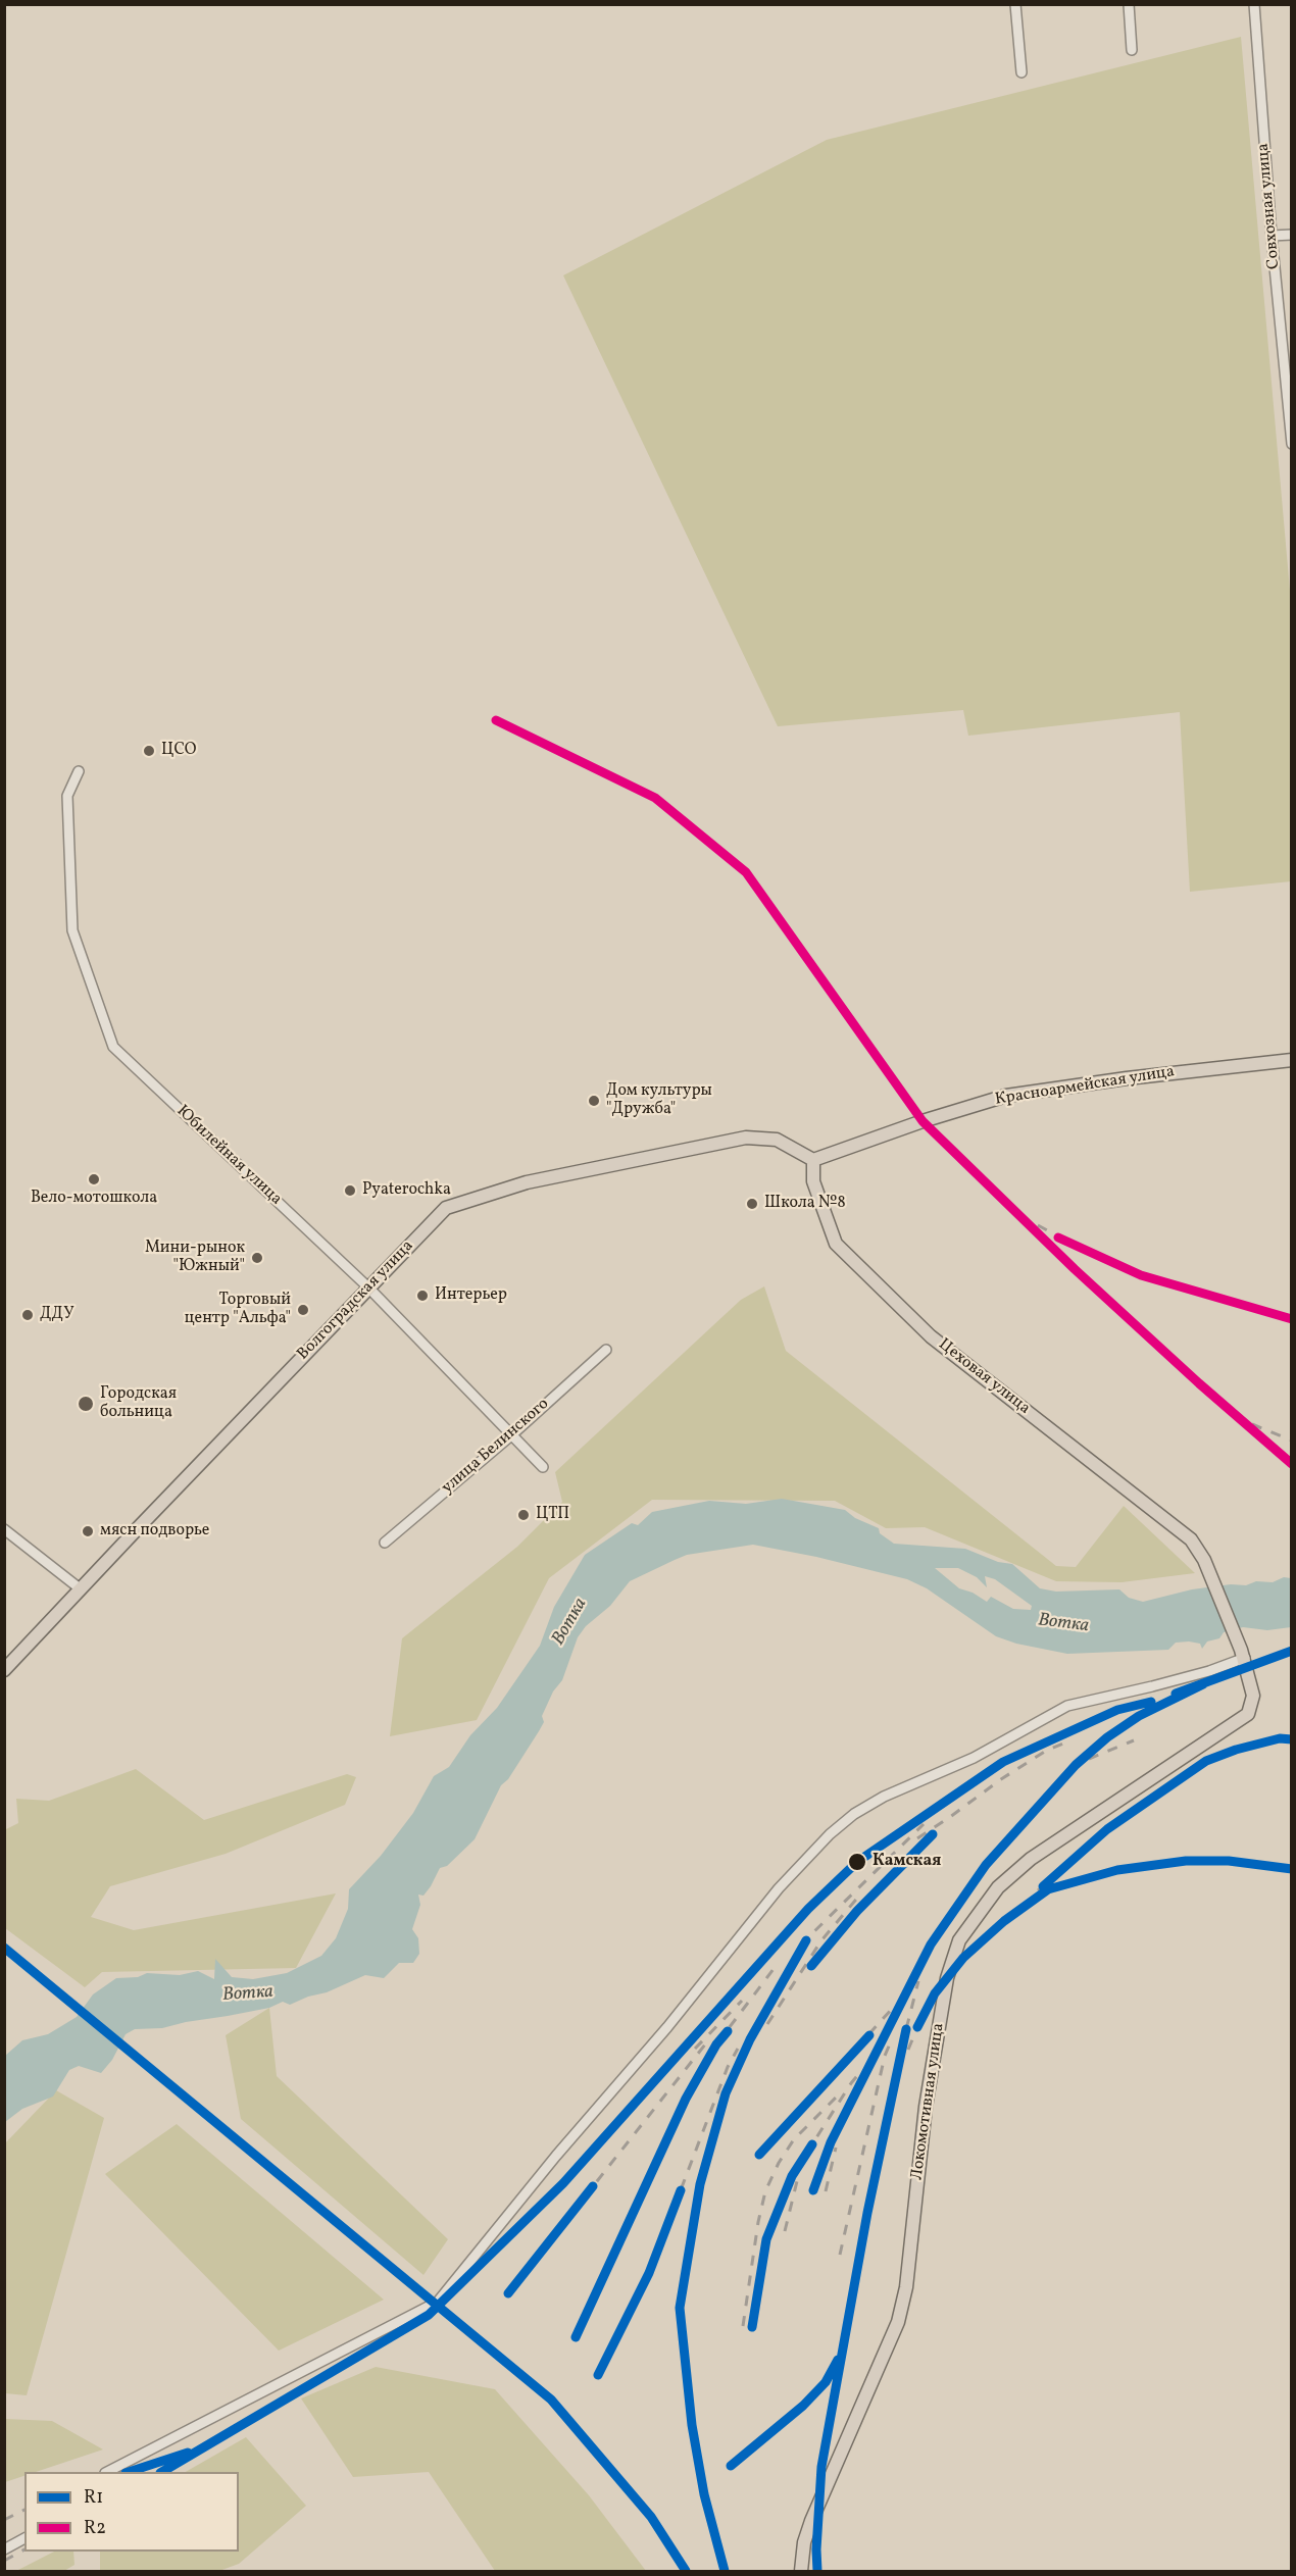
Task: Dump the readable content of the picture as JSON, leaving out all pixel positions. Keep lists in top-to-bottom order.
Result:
{
  "streets": {
    "main road": [
      "Красноармейская улица",
      "Волгоградская улица",
      "Цеховая улица",
      "Локомотивная улица"
    ],
    "street": ["Совхозная улица", "Юбилейная улица", "улица Белинского"]
  },
  "crossings": [
    ["Красноармейская улица", "Волгоградская улица"],
    ["Красноармейская улица", "Цеховая улица"],
    ["Юбилейная улица", "Волгоградская улица"],
    ["Юбилейная улица", "улица Белинского"],
    ["Волгоградская улица", "Цеховая улица"],
    ["Цеховая улица", "Локомотивная улица"]
  ],
  "water": ["Вотка"],
  "places": [
    "ЦСО",
    "Дом культуры \"Дружба\"",
    "Вело-мотошкола",
    "Pyaterochka",
    "Школа №8",
    "Мини-рынок \"Южный\"",
    "Интерьер",
    "Торговый центр \"Альфа\"",
    "ДДУ",
    "Городская больница",
    "ЦТП",
    "мясн подворье",
    "Камская"
  ],
  "lines": ["transit line R2", "transit line R1"],
  "legend": ["R1", "R2"]
}
